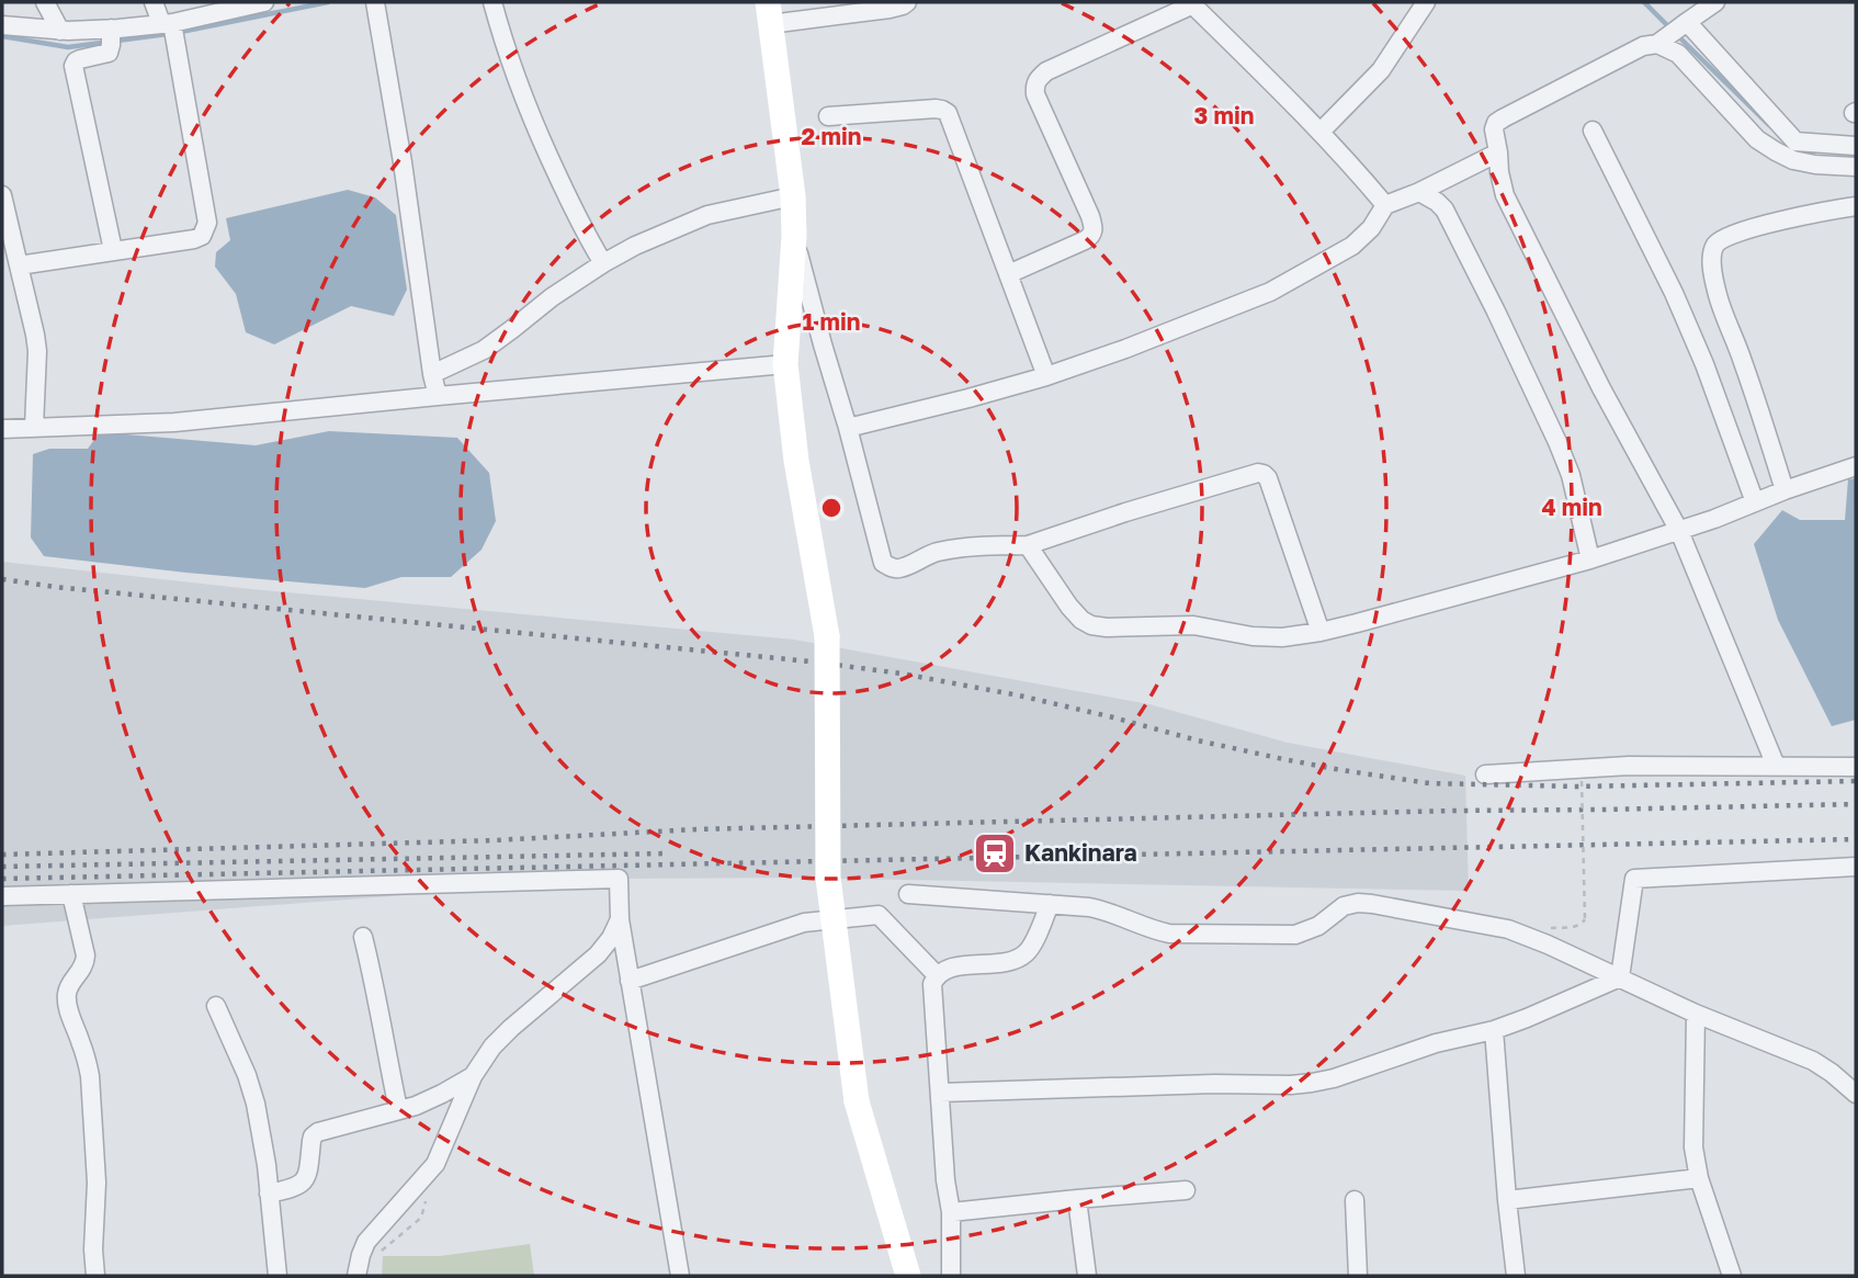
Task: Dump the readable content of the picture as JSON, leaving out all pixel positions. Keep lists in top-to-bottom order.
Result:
{
  "places": {
    "station": ["Kankinara"]
  },
  "rings": [
    "3 min",
    "2 min",
    "1 min",
    "4 min"
  ]
}
